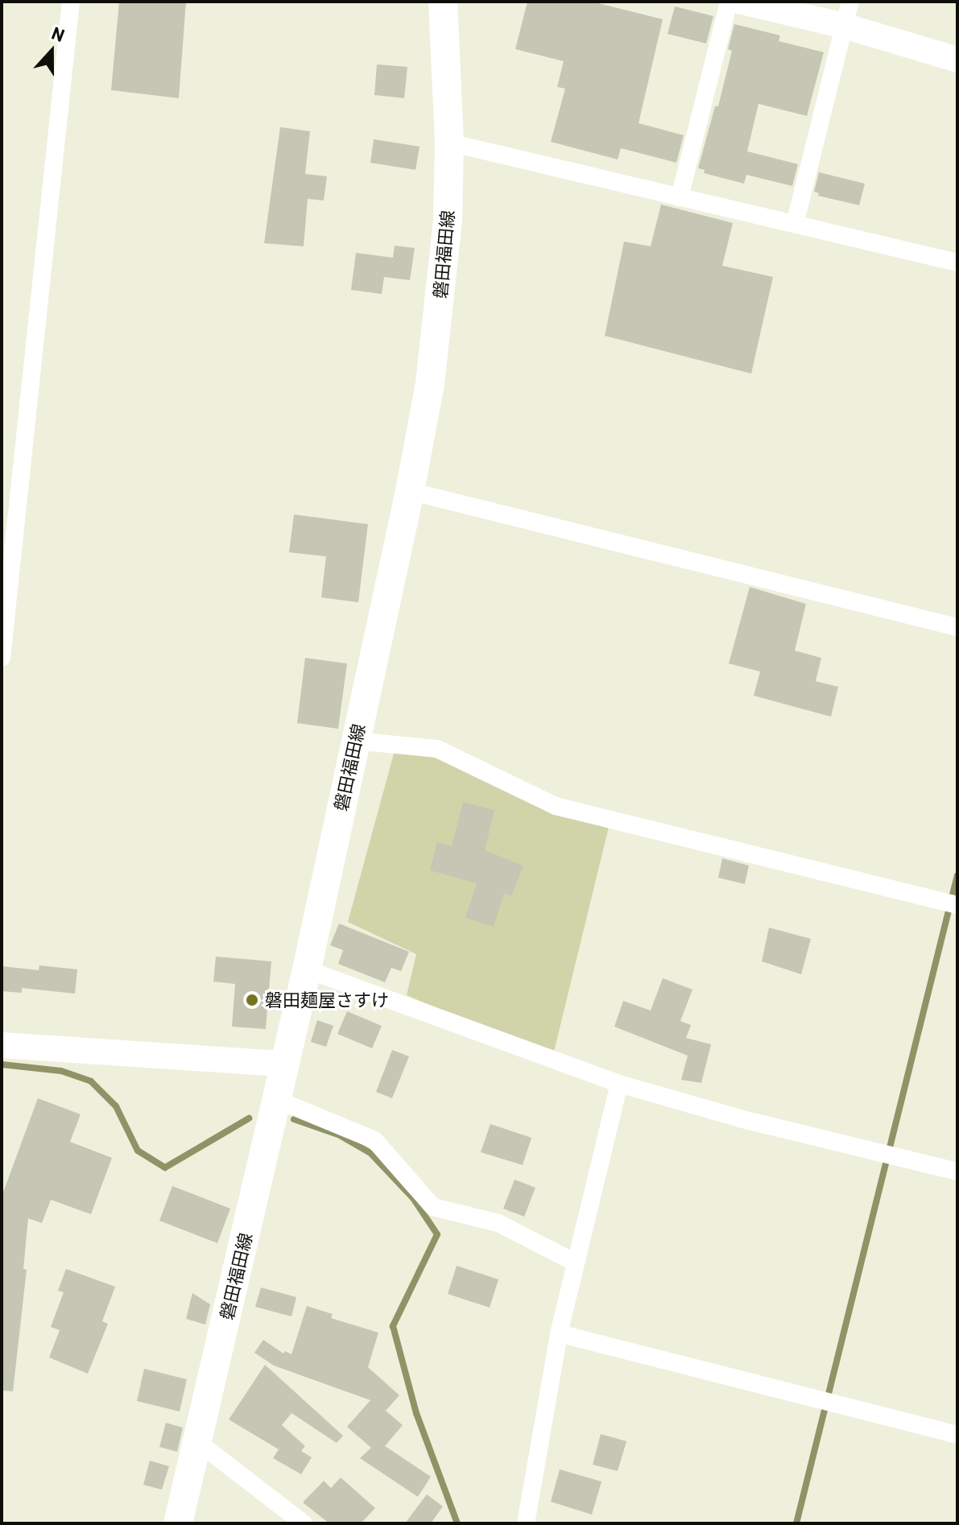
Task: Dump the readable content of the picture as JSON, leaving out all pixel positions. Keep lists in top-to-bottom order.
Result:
{
  "streets": {
    "main road": ["磐田福田線"]
  },
  "places": ["磐田麺屋さすけ"],
  "north": "top"
}
